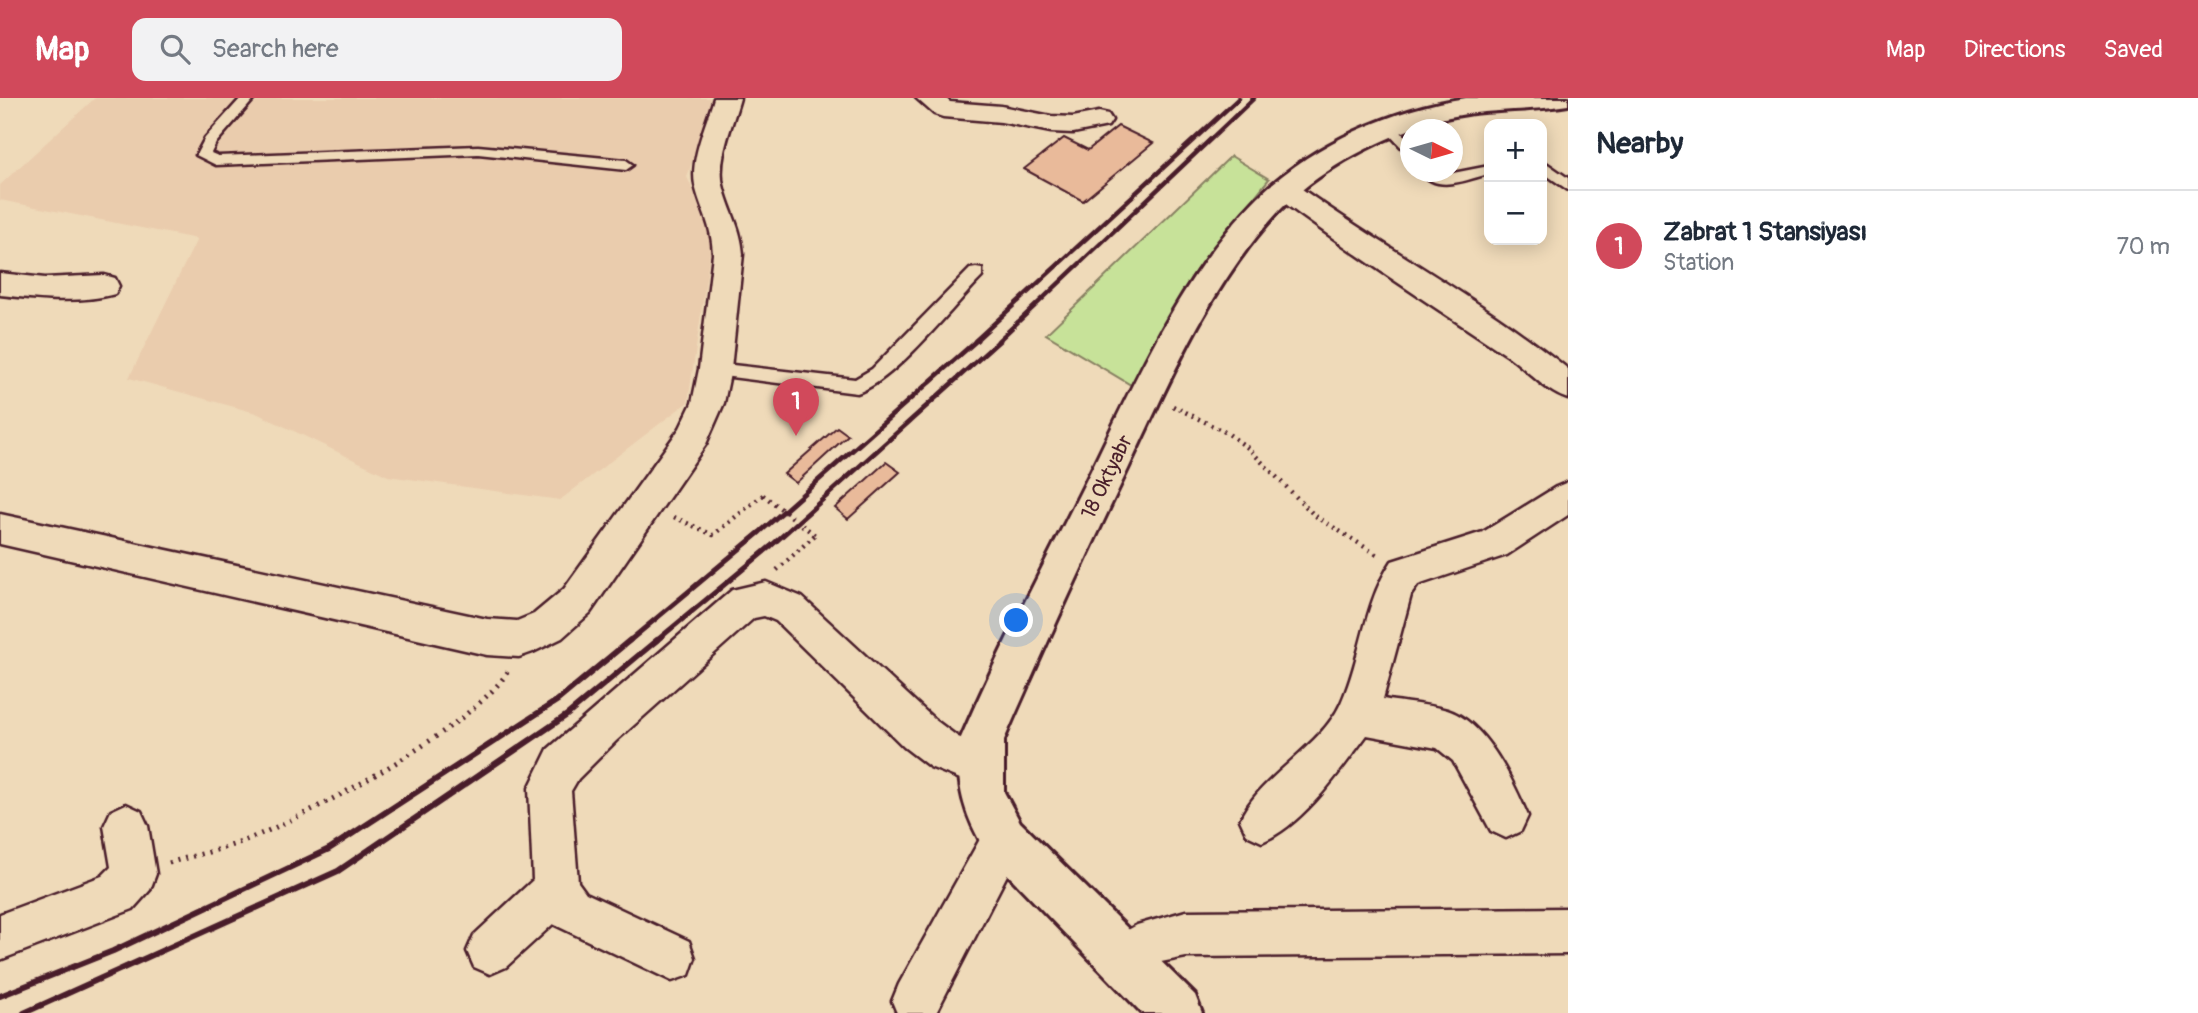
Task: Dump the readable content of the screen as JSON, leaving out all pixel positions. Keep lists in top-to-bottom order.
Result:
{
  "streets": {
    "street": ["18 Oktyabr"]
  },
  "north": "right",
  "page": {
    "header": "Map",
    "search": "Search here",
    "nav": ["Map", "Directions", "Saved"],
    "heading": "Nearby",
    "map_buttons": ["+", "−"],
    "list": [
      {
        "mark": "1",
        "name": "Zabrat 1 Stansiyası",
        "note": "Station",
        "value": "70 m"
      }
    ],
    "pins": "1"
  }
}
